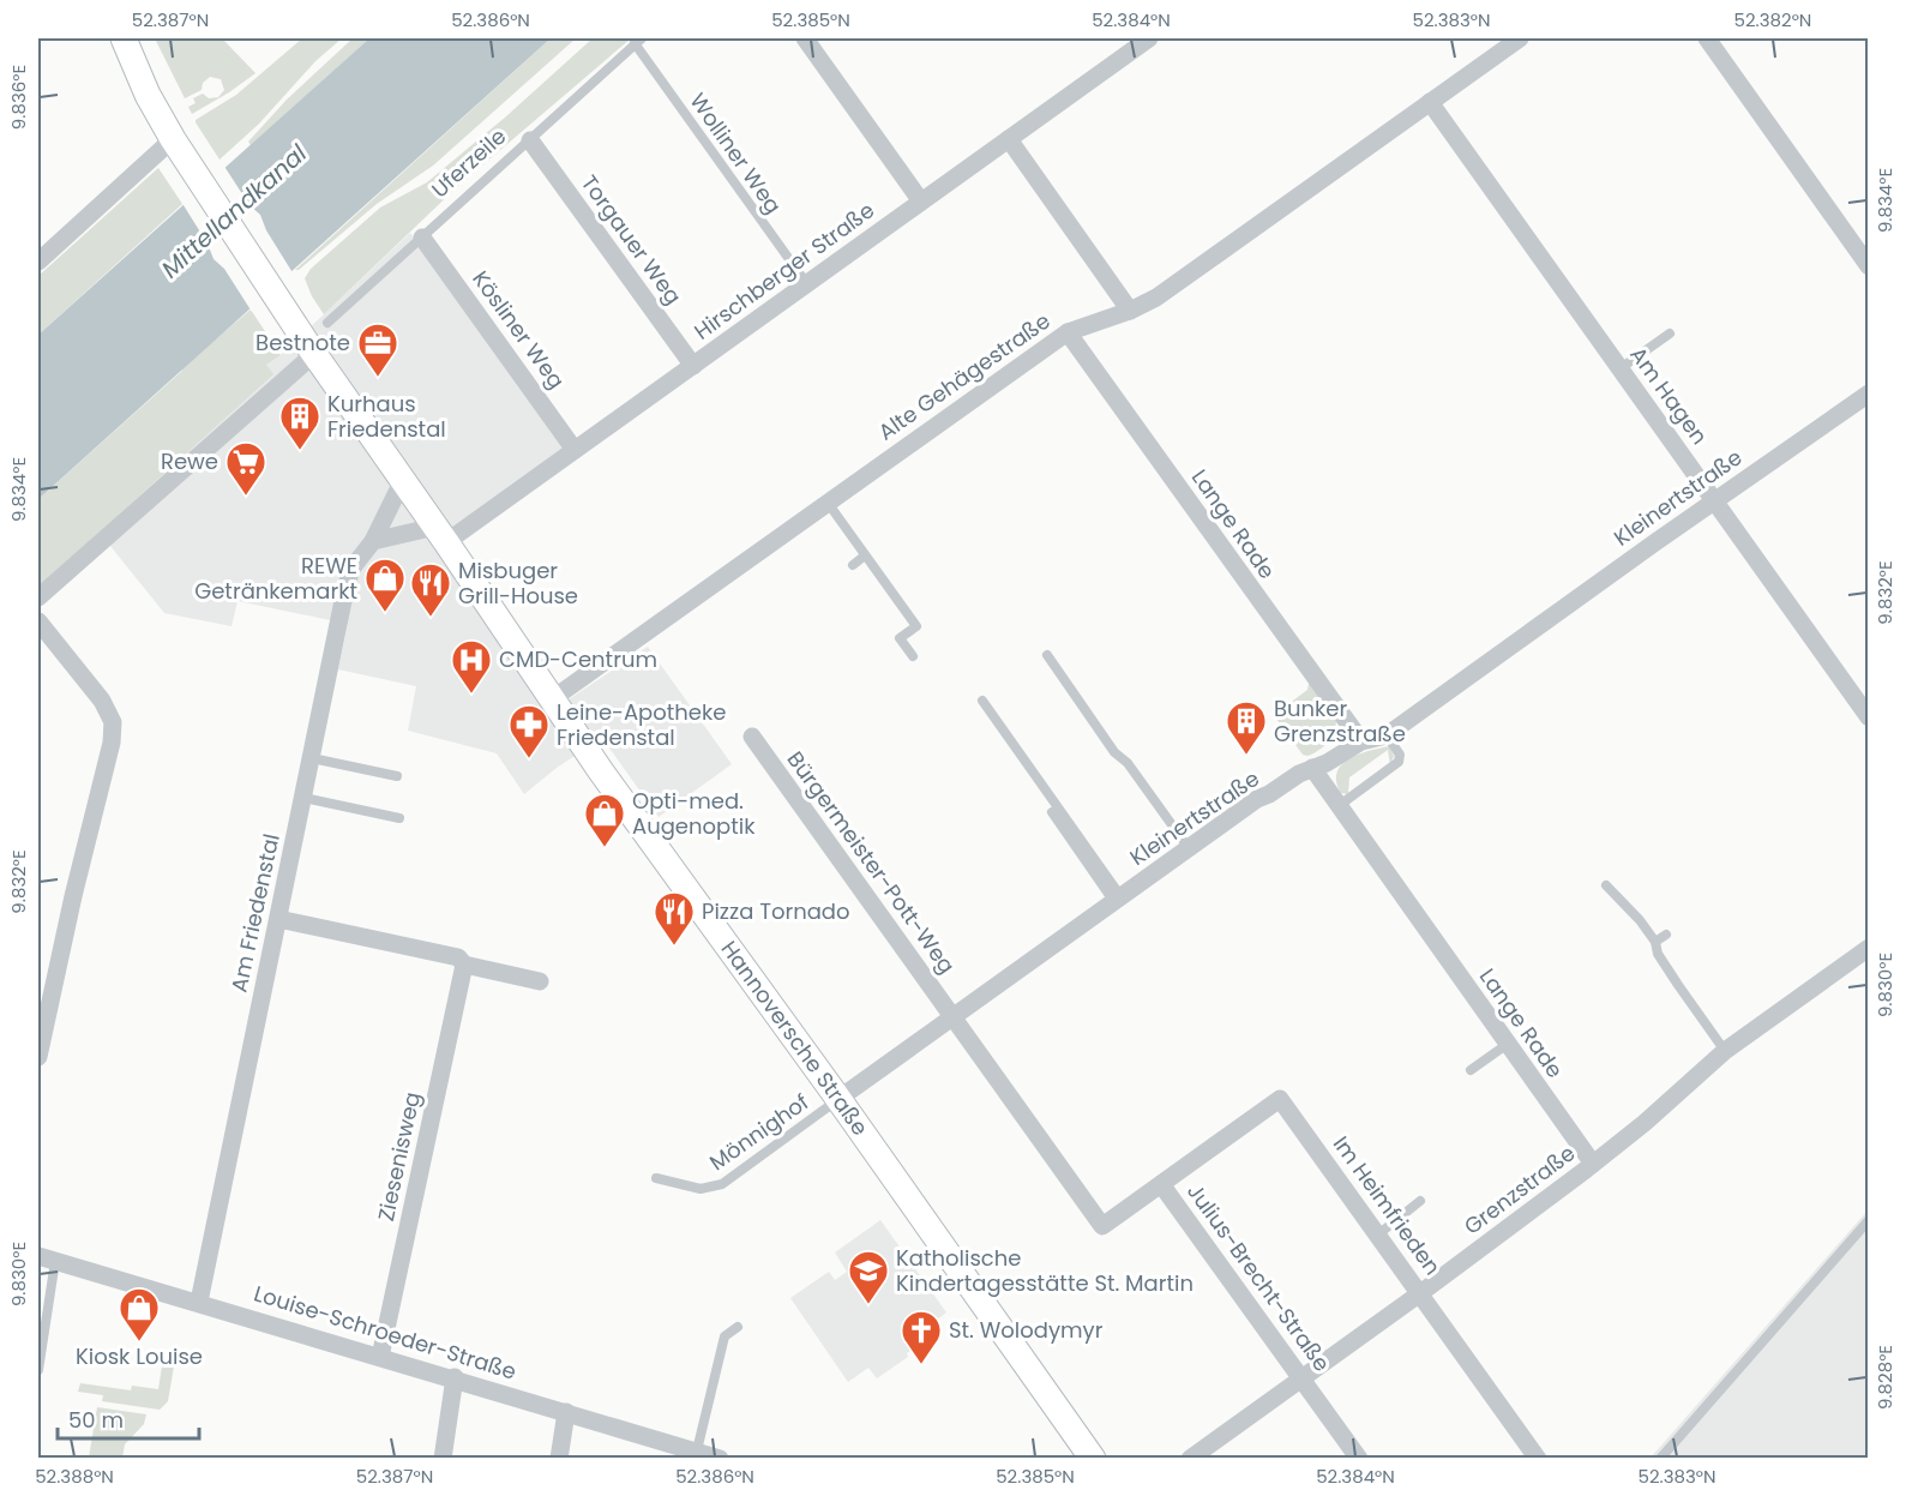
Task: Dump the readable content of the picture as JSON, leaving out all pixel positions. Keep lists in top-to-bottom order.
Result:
{
  "streets": {
    "main road": ["Hannoversche Straße"],
    "street": [
      "Torgauer Weg",
      "Hirschberger Straße",
      "Kösliner Weg",
      "Alte Gehägestraße",
      "Am Hagen",
      "Kleinertstraße",
      "Lange Rade",
      "Bürgermeister-Pott-Weg",
      "Am Friedenstal",
      "Ziesenisweg",
      "Grenzstraße",
      "Im Heimfrieden",
      "Julius-Brecht-Straße",
      "Louise-Schroeder-Straße"
    ],
    "lane": ["Wolliner Weg", "Uferzeile", "Mönnighof"]
  },
  "crossings": [
    ["Wolliner Weg", "Uferzeile"],
    ["Wolliner Weg", "Hirschberger Straße"],
    ["Uferzeile", "Torgauer Weg"],
    ["Uferzeile", "Kösliner Weg"],
    ["Torgauer Weg", "Hirschberger Straße"],
    ["Hirschberger Straße", "Kösliner Weg"],
    ["Hirschberger Straße", "Hannoversche Straße"],
    ["Alte Gehägestraße", "Am Hagen"],
    ["Alte Gehägestraße", "Lange Rade"],
    ["Alte Gehägestraße", "Hannoversche Straße"],
    ["Am Hagen", "Kleinertstraße"],
    ["Kleinertstraße", "Lange Rade"],
    ["Kleinertstraße", "Bürgermeister-Pott-Weg"],
    ["Kleinertstraße", "Hannoversche Straße"],
    ["Kleinertstraße", "Mönnighof"],
    ["Kleinertstraße", "Julius-Brecht-Straße"],
    ["Lange Rade", "Grenzstraße"],
    ["Bürgermeister-Pott-Weg", "Julius-Brecht-Straße"],
    ["Am Friedenstal", "Hannoversche Straße"],
    ["Am Friedenstal", "Louise-Schroeder-Straße"],
    ["Hannoversche Straße", "Mönnighof"],
    ["Ziesenisweg", "Louise-Schroeder-Straße"],
    ["Grenzstraße", "Im Heimfrieden"],
    ["Grenzstraße", "Julius-Brecht-Straße"],
    ["Im Heimfrieden", "Julius-Brecht-Straße"]
  ],
  "water": ["Mittellandkanal"],
  "places": {
    "office": ["Bestnote"],
    "building": ["Kurhaus Friedenstal", "Bunker Grenzstraße"],
    "supermarket": ["Rewe"],
    "shop": ["REWE Getränkemarkt", "Opti-med. Augenoptik", "Kiosk Louise"],
    "restaurant": ["Misbuger Grill-House", "Pizza Tornado"],
    "hospital": ["CMD-Centrum"],
    "pharmacy": ["Leine-Apotheke Friedenstal"],
    "school or university": ["Katholische Kindertagesstätte St. Martin"],
    "church": ["St. Wolodymyr"]
  },
  "scale_bar": "50 m",
  "coordinates": [
    "52.387°N",
    "52.386°N",
    "52.385°N",
    "52.384°N",
    "52.383°N",
    "52.382°N",
    "9.836°E",
    "9.834°E",
    "9.832°E",
    "9.830°E",
    "9.828°E",
    "52.388°N"
  ]
}
